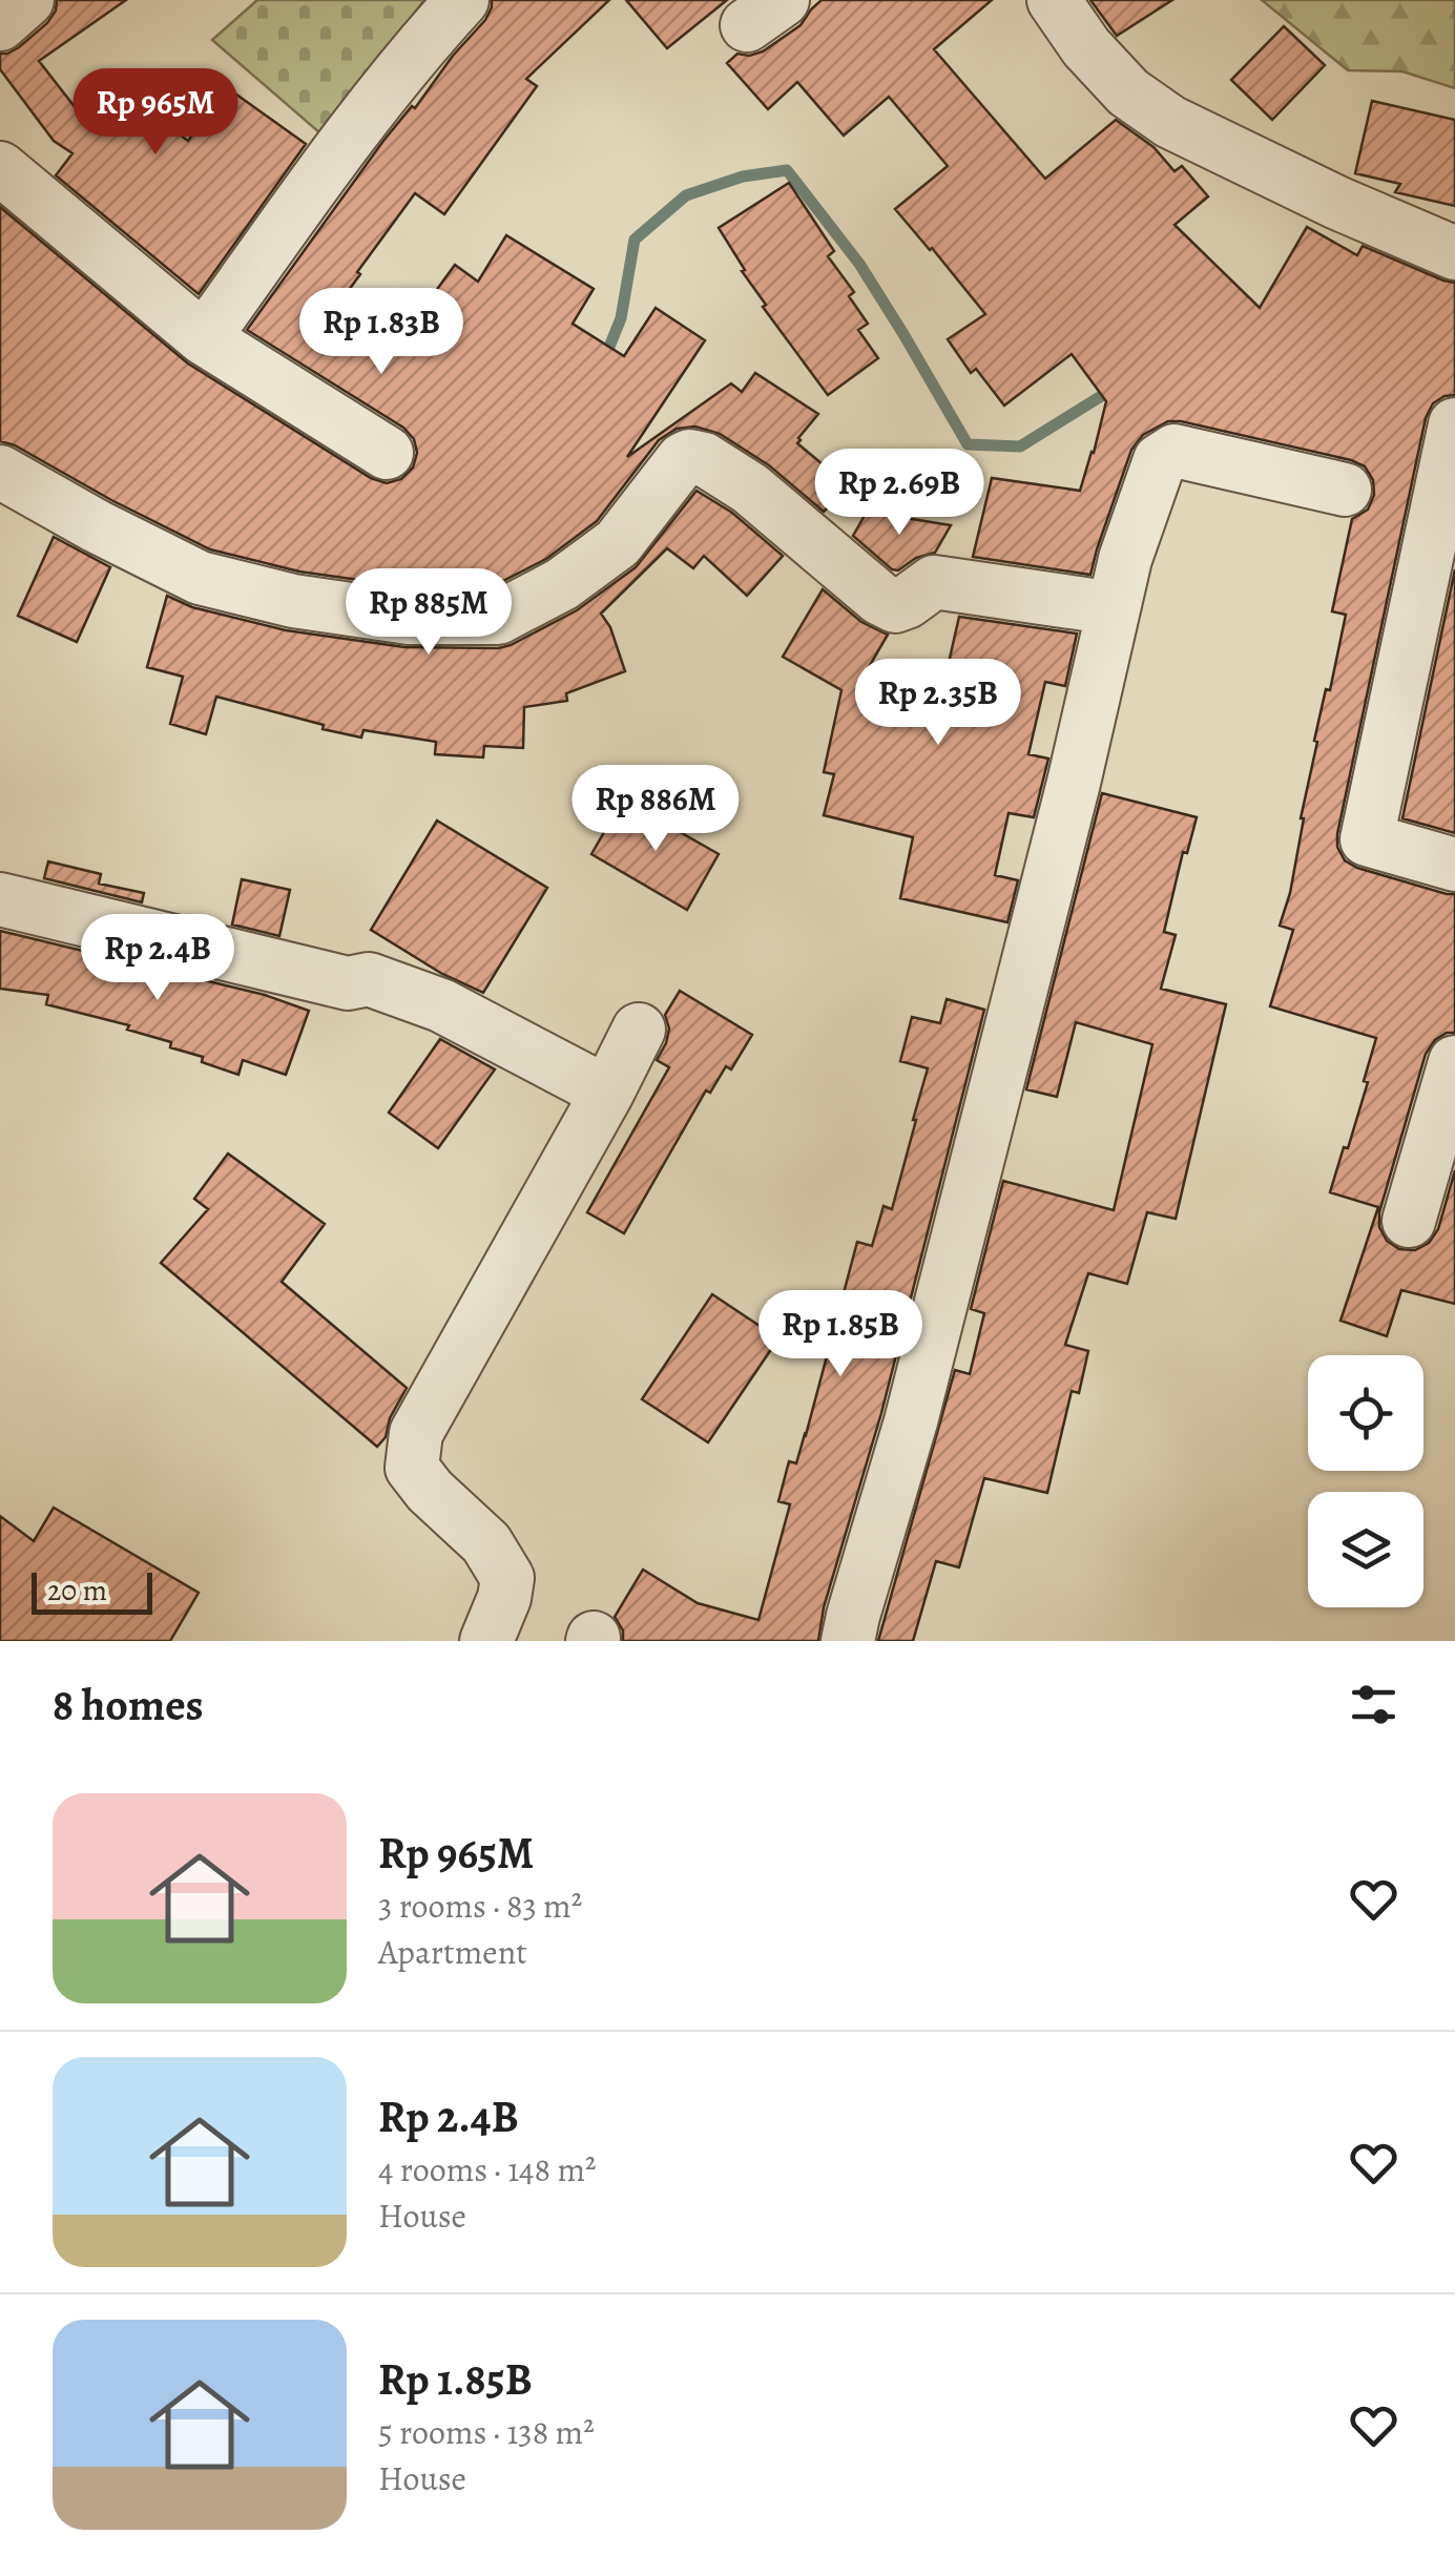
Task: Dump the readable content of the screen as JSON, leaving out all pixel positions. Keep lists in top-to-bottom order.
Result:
{
  "scale_bar": "20 m",
  "page": {
    "price": [
      "Rp 965M",
      "Rp 1.83B",
      "Rp 2.69B",
      "Rp 885M",
      "Rp 2.35B",
      "Rp 886M",
      "Rp 2.4B",
      "Rp 1.85B"
    ],
    "scale": "20 m",
    "heading": "8 homes",
    "list": [
      {
        "name": "Rp 965M",
        "note": "3 rooms · 83 m² · Apartment"
      },
      {
        "name": "Rp 2.4B",
        "note": "4 rooms · 148 m² · House"
      },
      {
        "name": "Rp 1.85B",
        "note": "5 rooms · 138 m² · House"
      }
    ]
  }
}
